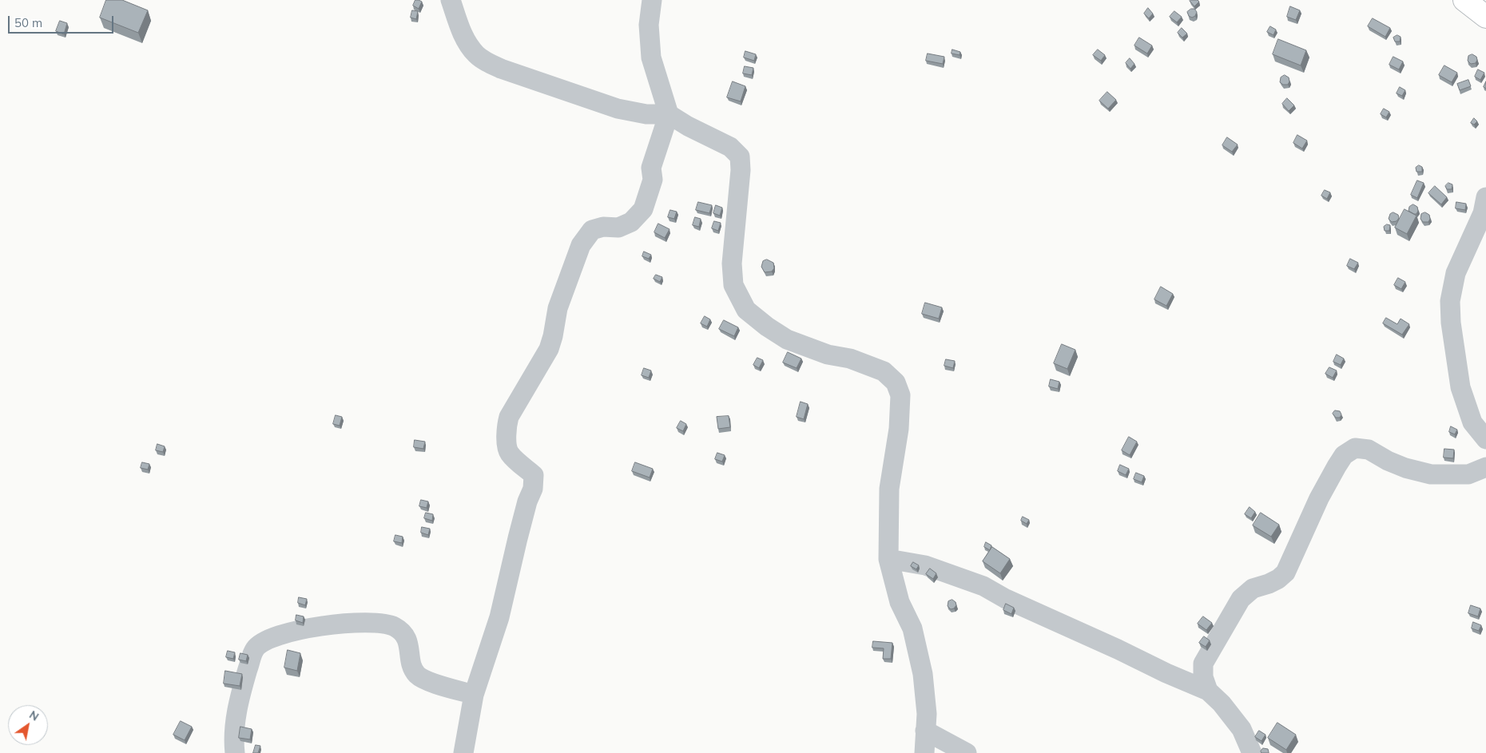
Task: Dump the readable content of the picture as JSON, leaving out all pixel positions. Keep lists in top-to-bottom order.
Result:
{
  "scale_bar": "50 m",
  "north": "top right"
}
